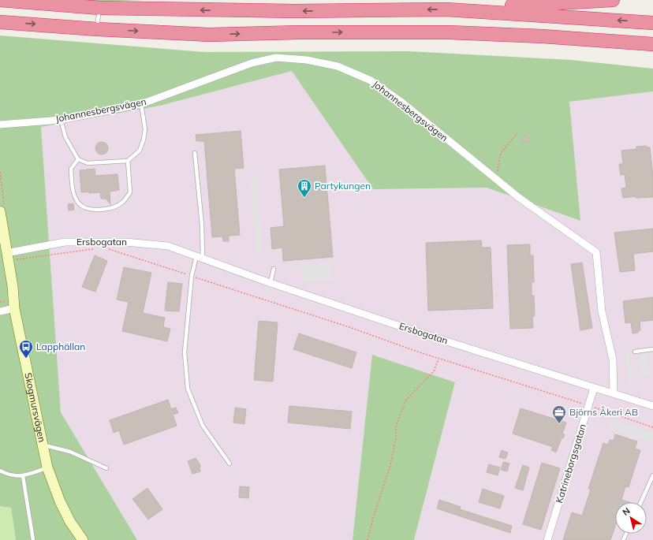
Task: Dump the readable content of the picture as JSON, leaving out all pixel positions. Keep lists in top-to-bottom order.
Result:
{
  "streets": {
    "street": [
      "Johannesbergsvägen",
      "Ersbogatan",
      "Skogmursvägen",
      "Katrineborgsgatan"
    ]
  },
  "crossings": [
    ["Johannesbergsvägen", "Ersbogatan"],
    ["Ersbogatan", "Skogmursvägen"],
    ["Ersbogatan", "Katrineborgsgatan"]
  ],
  "places": {
    "building": ["Partykungen"],
    "bus stop": ["Lapphällan"],
    "office": ["Björns Åkeri AB"]
  },
  "north": "top left"
}
